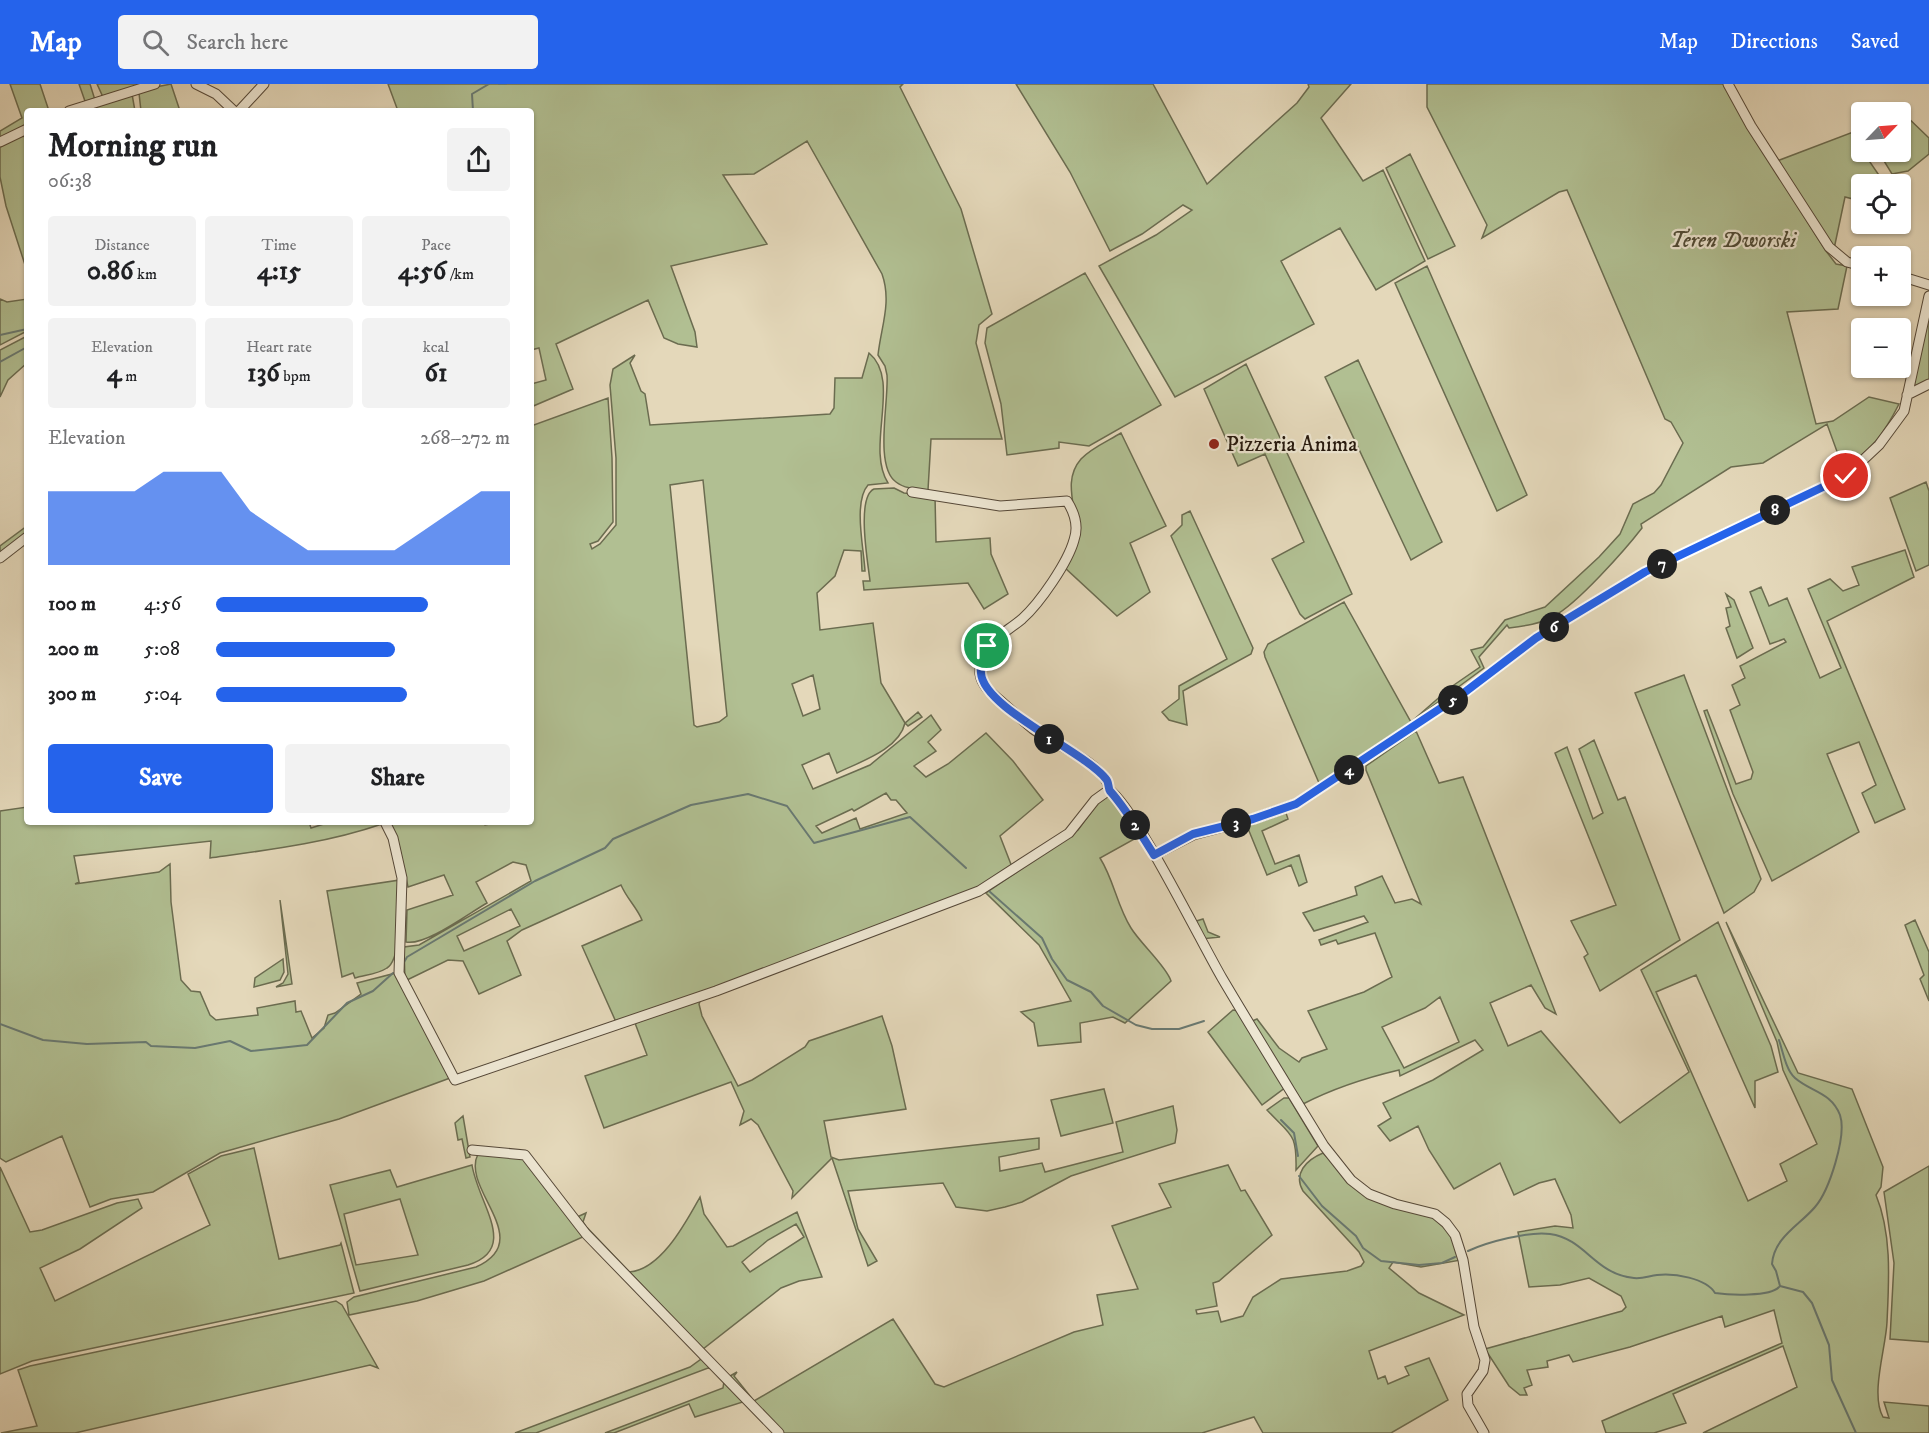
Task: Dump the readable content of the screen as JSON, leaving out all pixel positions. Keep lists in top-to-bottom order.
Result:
{
  "parks": ["Teren Dworski"],
  "places": ["Pizzeria Anima"],
  "north": "top right",
  "page": {
    "header": "Map",
    "search": "Search here",
    "nav": ["Map", "Directions", "Saved"],
    "map_buttons": ["+", "−"],
    "heading": ["Morning run", "06:38"],
    "stats": [
      ["Distance", "0.86 km"],
      ["Time", "4:15"],
      ["Pace", "4:56 /km"],
      ["Elevation", "4 m"],
      ["Heart rate", "136 bpm"],
      ["kcal", "61"]
    ],
    "chart": ["Elevation", "268–272 m"],
    "pins": [
      "8",
      "7",
      "6",
      "5",
      "1",
      "4",
      "3",
      "2"
    ],
    "list": [
      {
        "name": "100 m",
        "note": "4:56"
      },
      {
        "name": "200 m",
        "note": "5:08"
      },
      {
        "name": "300 m",
        "note": "5:04"
      }
    ],
    "buttons": ["Save", "Share"]
  }
}
